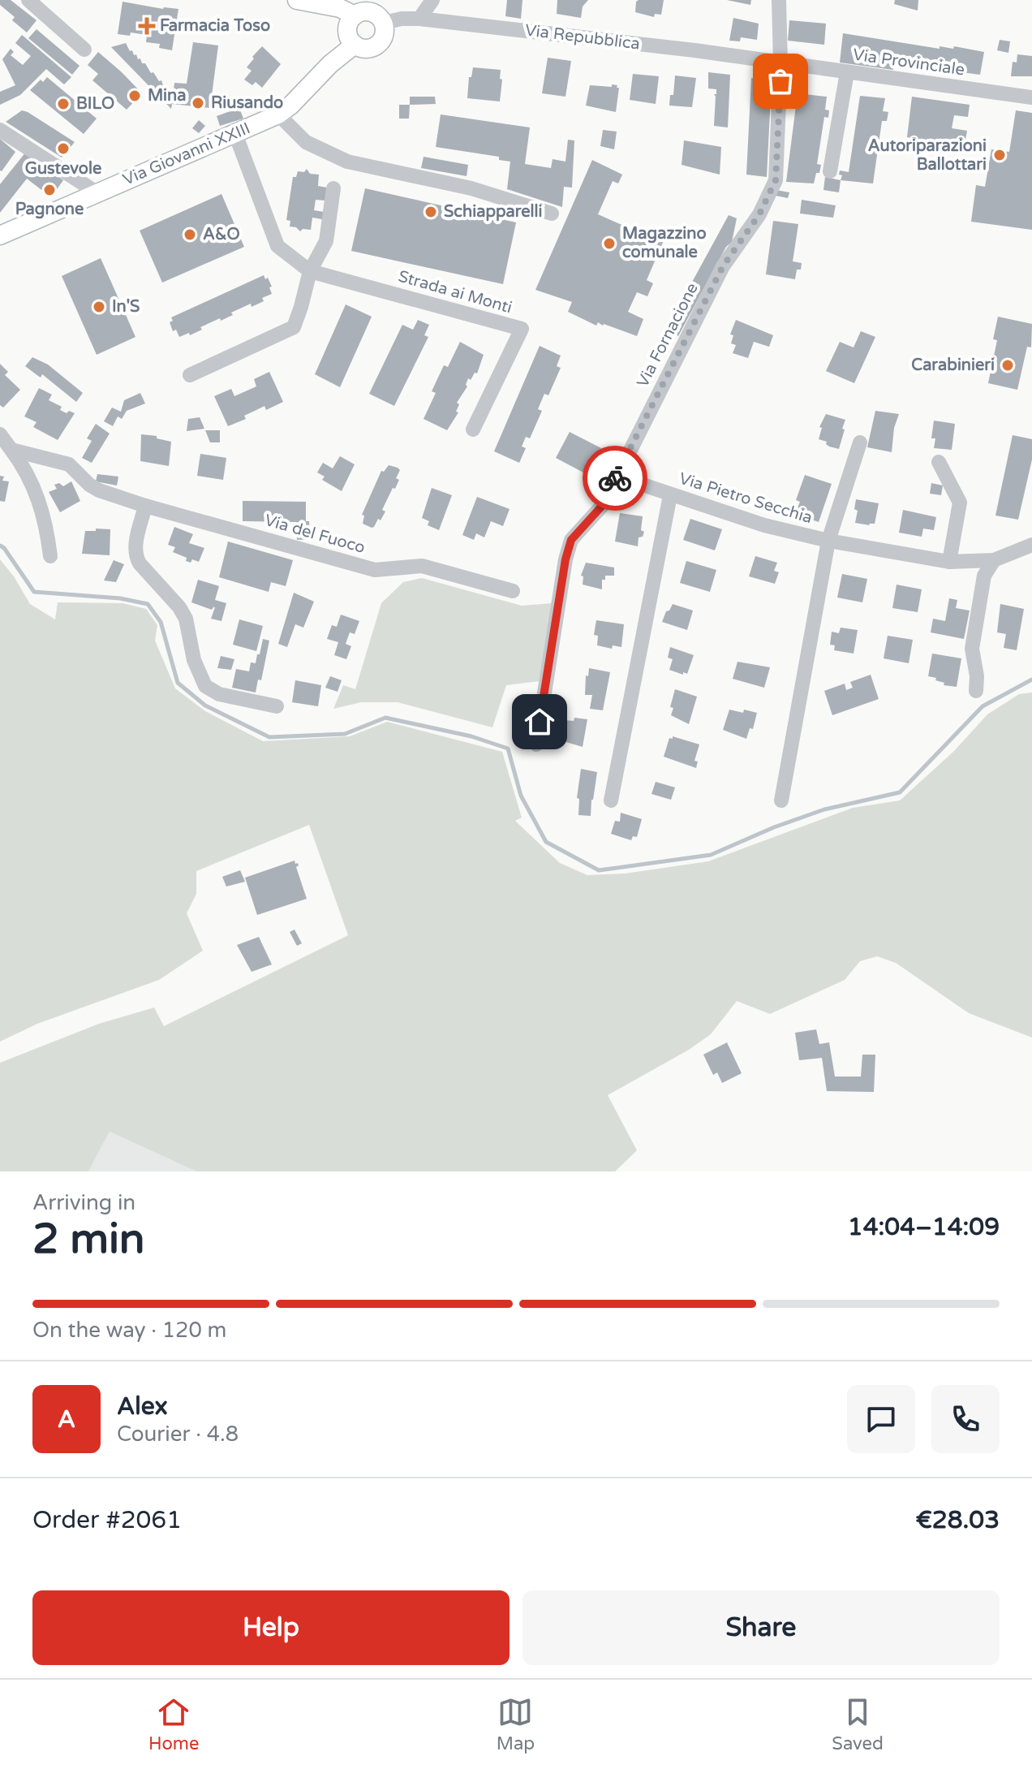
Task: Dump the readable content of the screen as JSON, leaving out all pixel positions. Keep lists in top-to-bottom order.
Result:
{
  "streets": {
    "main road": ["Via Giovanni XXIII"],
    "street": [
      "Via Repubblica",
      "Via Provinciale",
      "Strada ai Monti",
      "Via Fornacione",
      "Via Pietro Secchia",
      "Via del Fuoco"
    ]
  },
  "crossings": [
    ["Via Repubblica", "Via Provinciale"],
    ["Via Repubblica", "Via Fornacione"],
    ["Via Provinciale", "Via Fornacione"],
    ["Via Giovanni XXIII", "Strada ai Monti"],
    ["Via Fornacione", "Via Pietro Secchia"]
  ],
  "places": {
    "health": ["Farmacia Toso"],
    "other": [
      "Mina",
      "Riusando",
      "BILO",
      "Gustevole",
      "Autoriparazioni Ballottari",
      "Pagnone",
      "Schiapparelli",
      "A&O",
      "Magazzino comunale",
      "In'S",
      "Carabinieri"
    ]
  },
  "page": {
    "heading": ["2 min", "Arriving in", "14:04–14:09"],
    "panel": [
      "Alex",
      "Courier · 4.8",
      "Order #2061",
      "€28.03"
    ],
    "bar": "On the way · 120 m",
    "round": "A",
    "buttons": ["Help", "Share"],
    "tabs": ["Home", "Map", "Saved"]
  }
}
